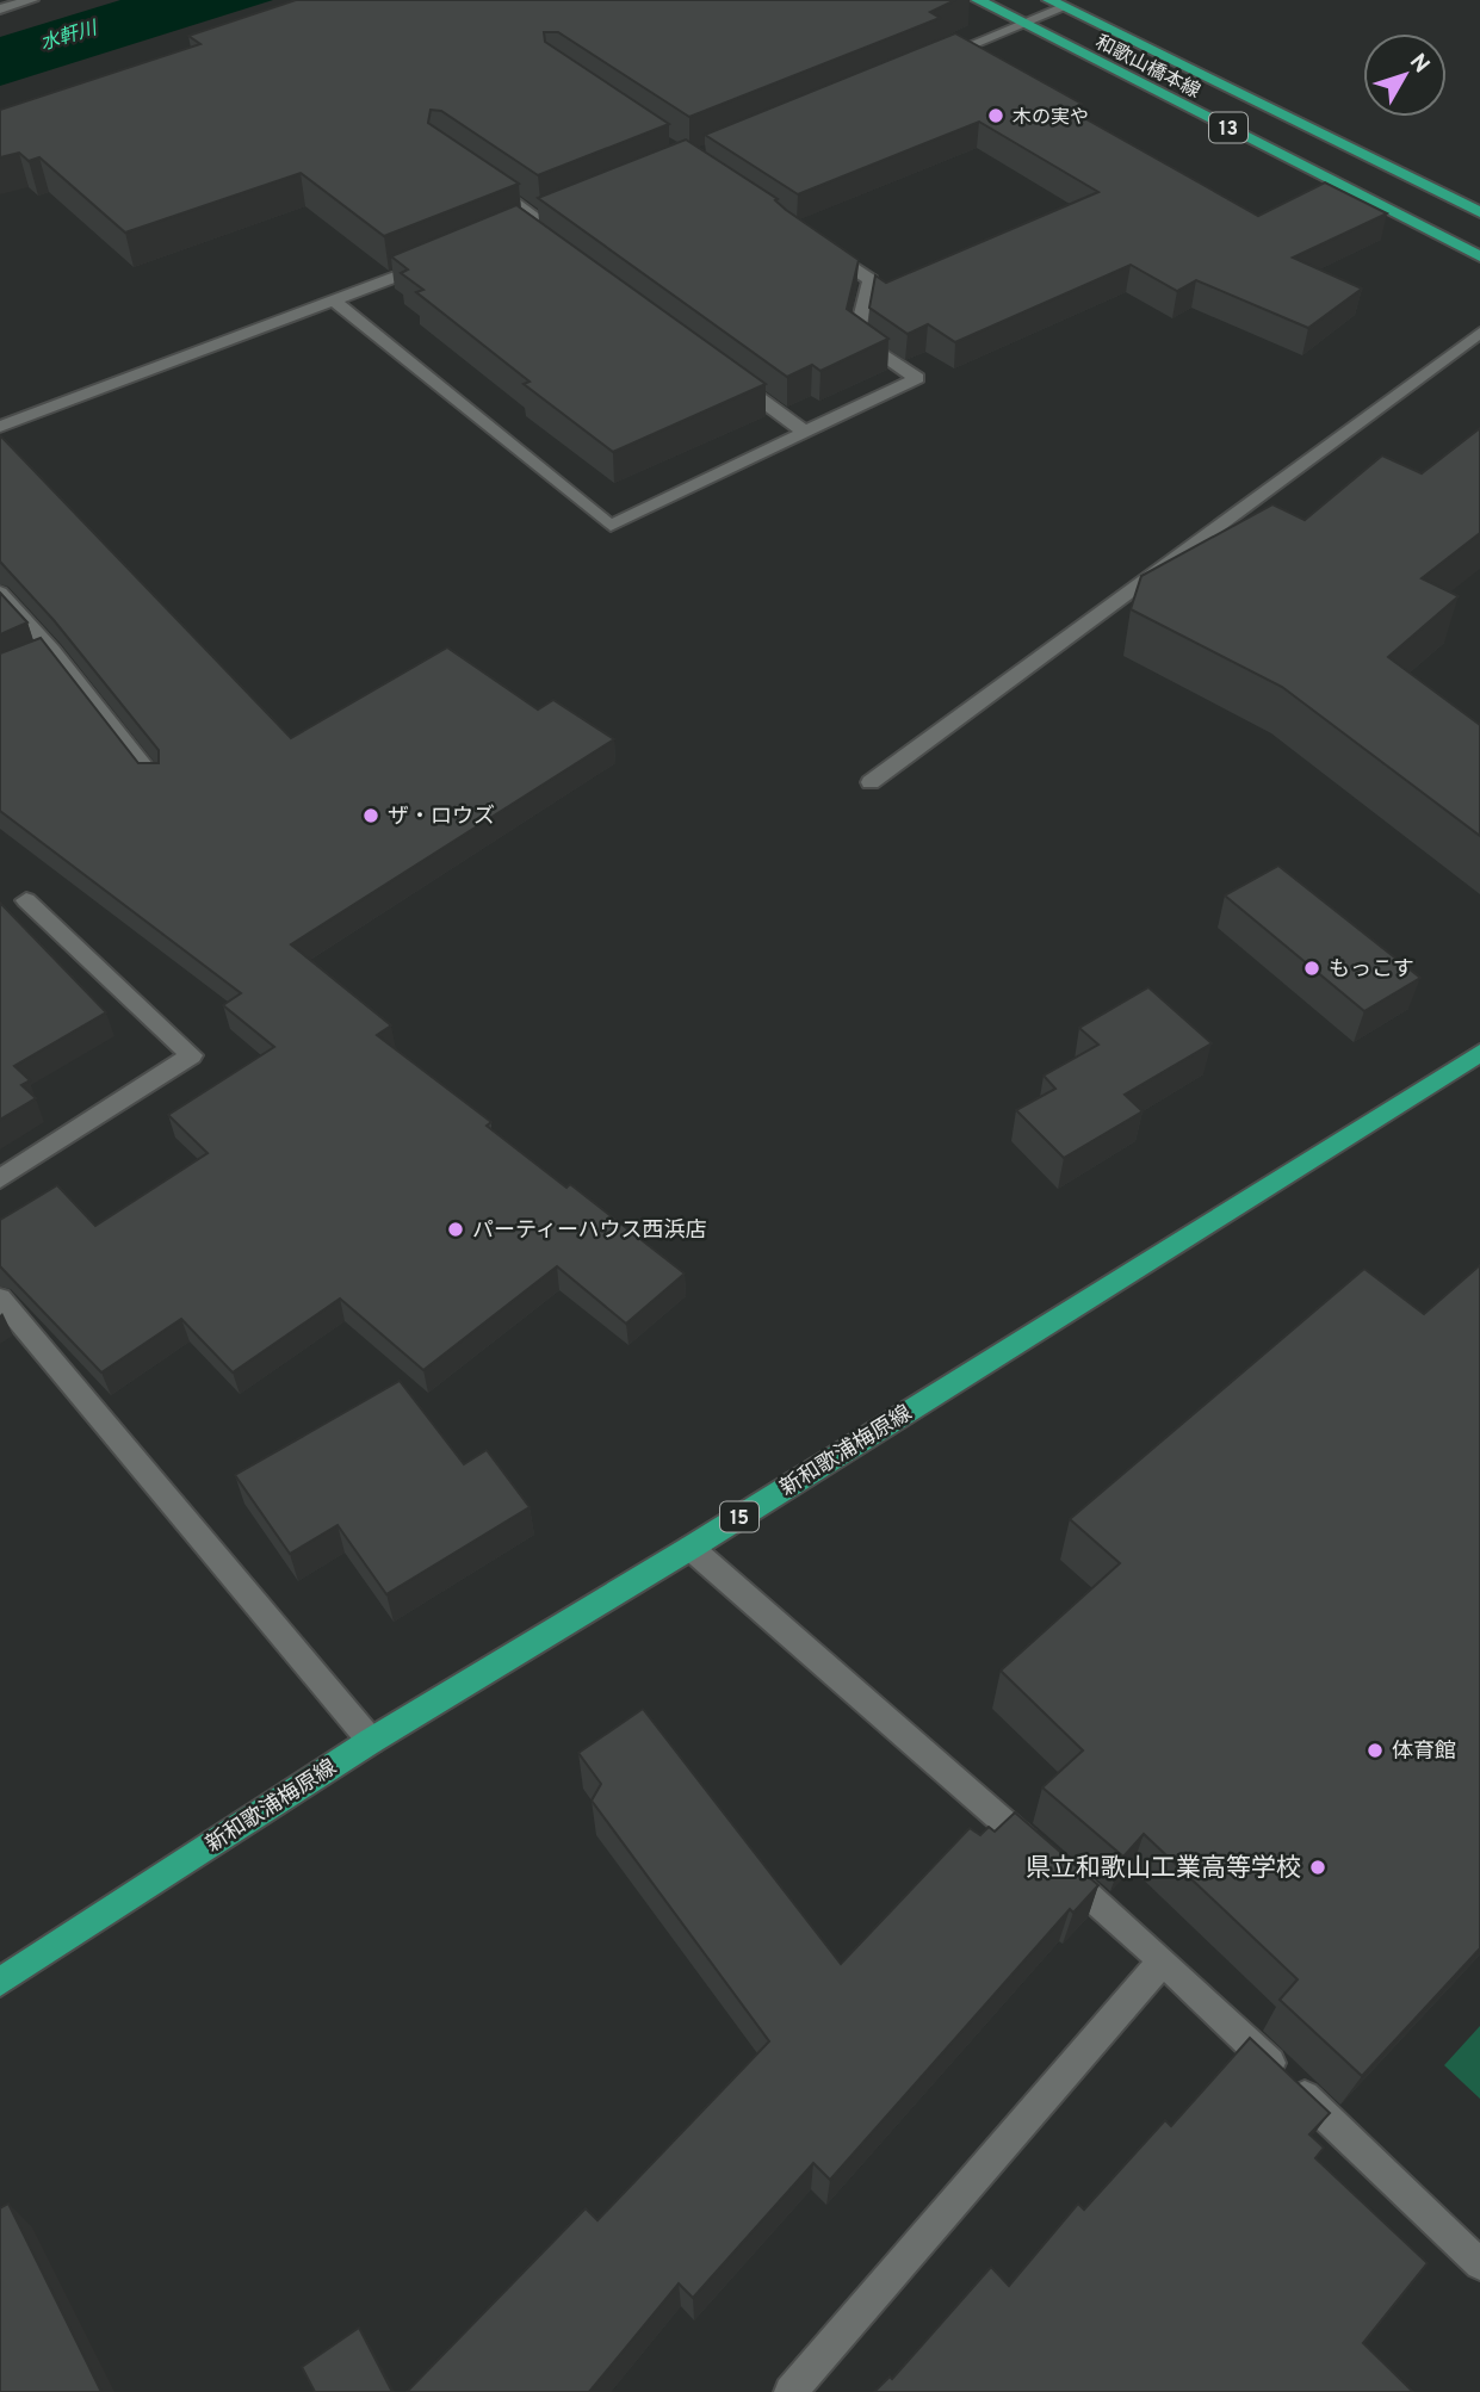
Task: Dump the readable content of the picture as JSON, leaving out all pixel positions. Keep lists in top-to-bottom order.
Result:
{
  "streets": {
    "main road": [
      "和歌山橋本線",
      "13",
      "新和歌浦梅原線",
      "15"
    ]
  },
  "water": ["水軒川"],
  "places": [
    "木の実や",
    "ザ・ロウズ",
    "もっこす",
    "パーティーハウス西浜店",
    "体育館",
    "県立和歌山工業高等学校"
  ],
  "north": "top right"
}
